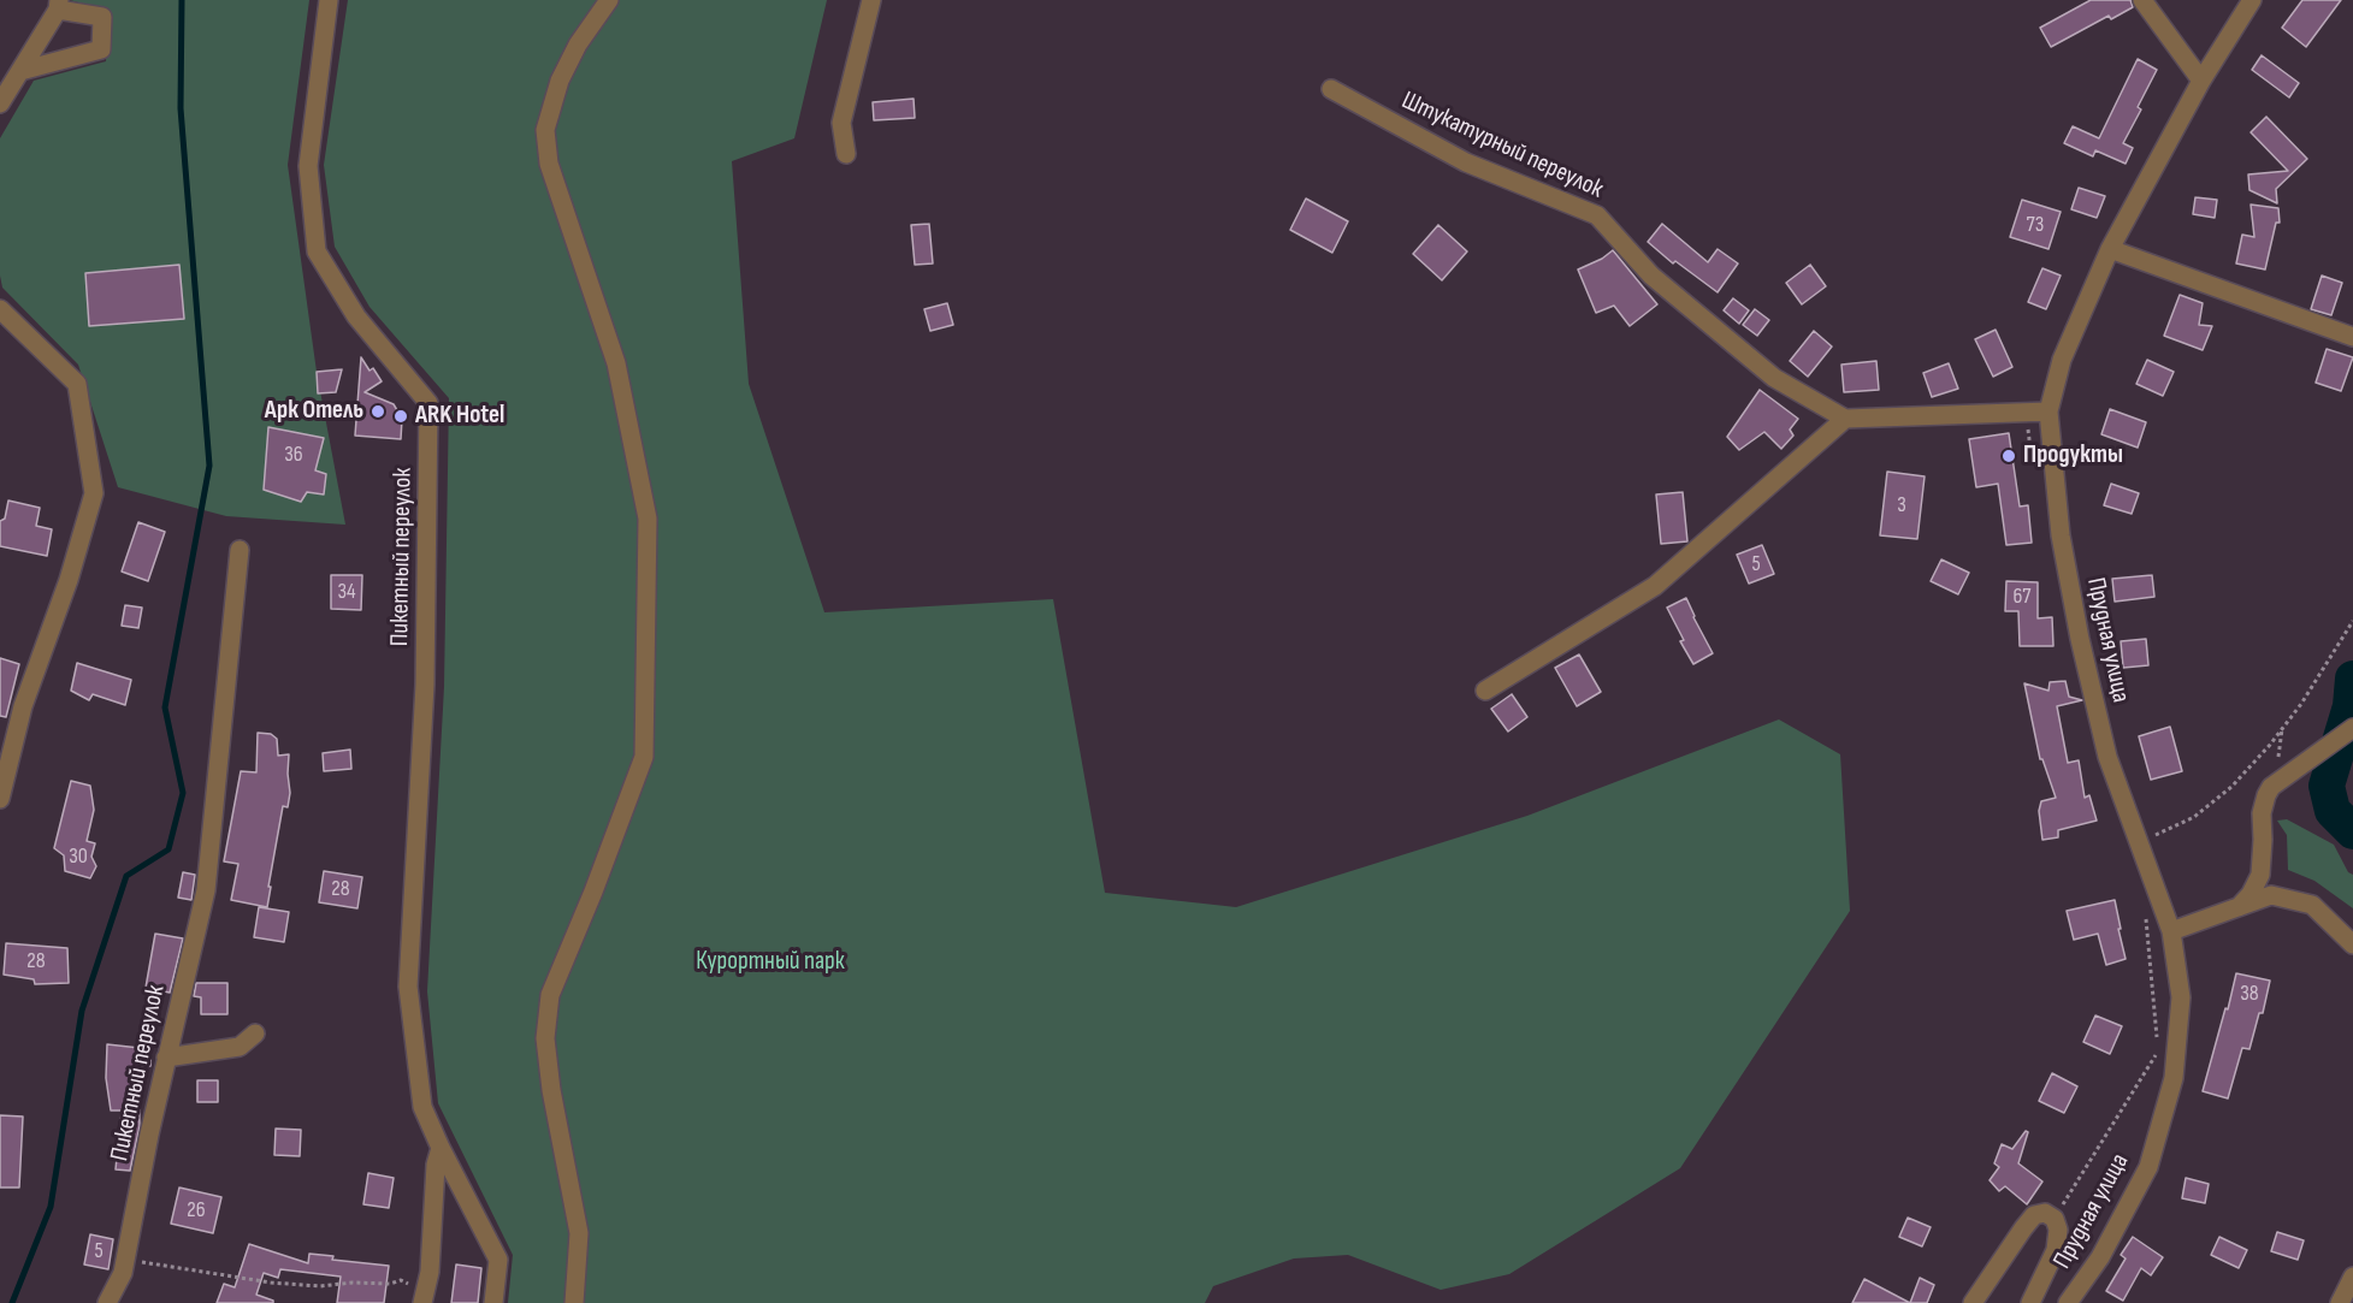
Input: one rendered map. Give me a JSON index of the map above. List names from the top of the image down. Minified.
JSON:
{"streets":{"street":["Штукатурный переулок","Пикетный переулок","Прудная улица"]},"parks":["Курортный парк"],"places":["Арк Отель","ARK Hotel","Продукты"],"house_numbers":["73","36","3","5","34","67","30","28","28","38","26","5"]}
